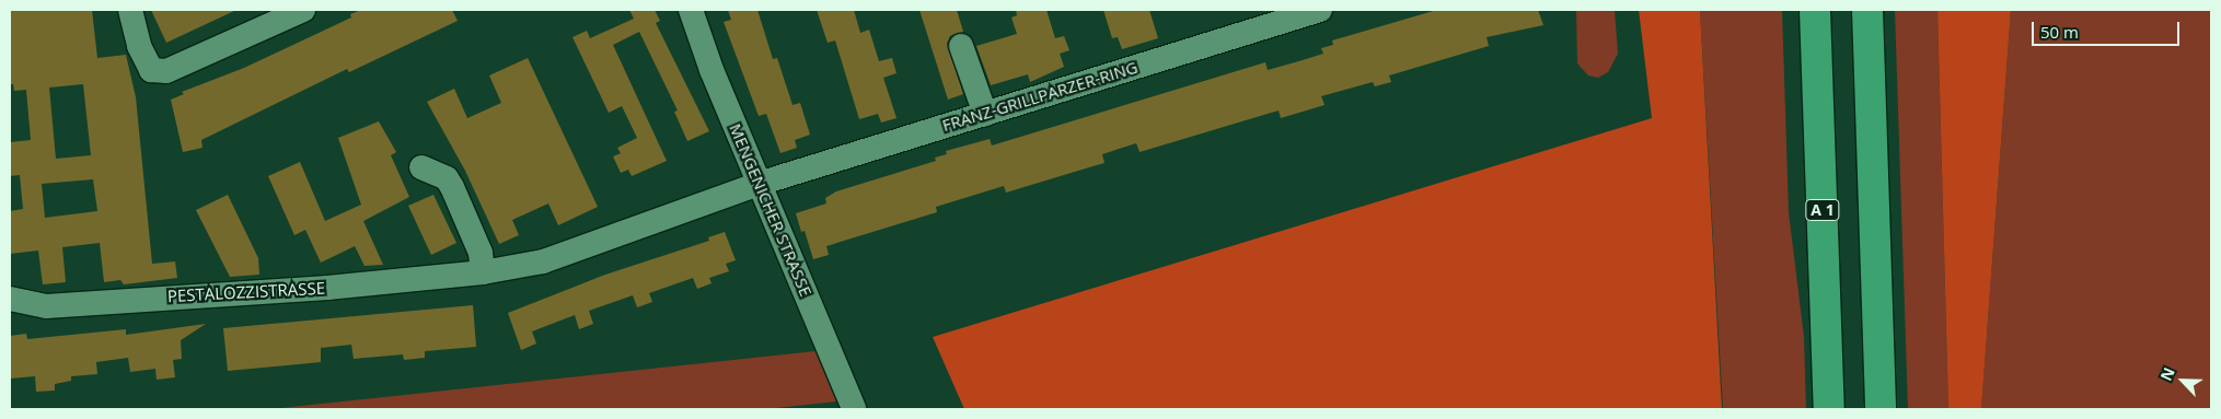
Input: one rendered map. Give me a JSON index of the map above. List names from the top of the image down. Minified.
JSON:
{"streets":{"highway":["A 1"],"street":["FRANZ-GRILLPARZER-RING","MENGENICHER STRASSE","PESTALOZZISTRASSE"]},"crossings":[["FRANZ-GRILLPARZER-RING","MENGENICHER STRASSE"],["FRANZ-GRILLPARZER-RING","PESTALOZZISTRASSE"],["MENGENICHER STRASSE","PESTALOZZISTRASSE"]],"scale_bar":"50 m","north":"top left"}
